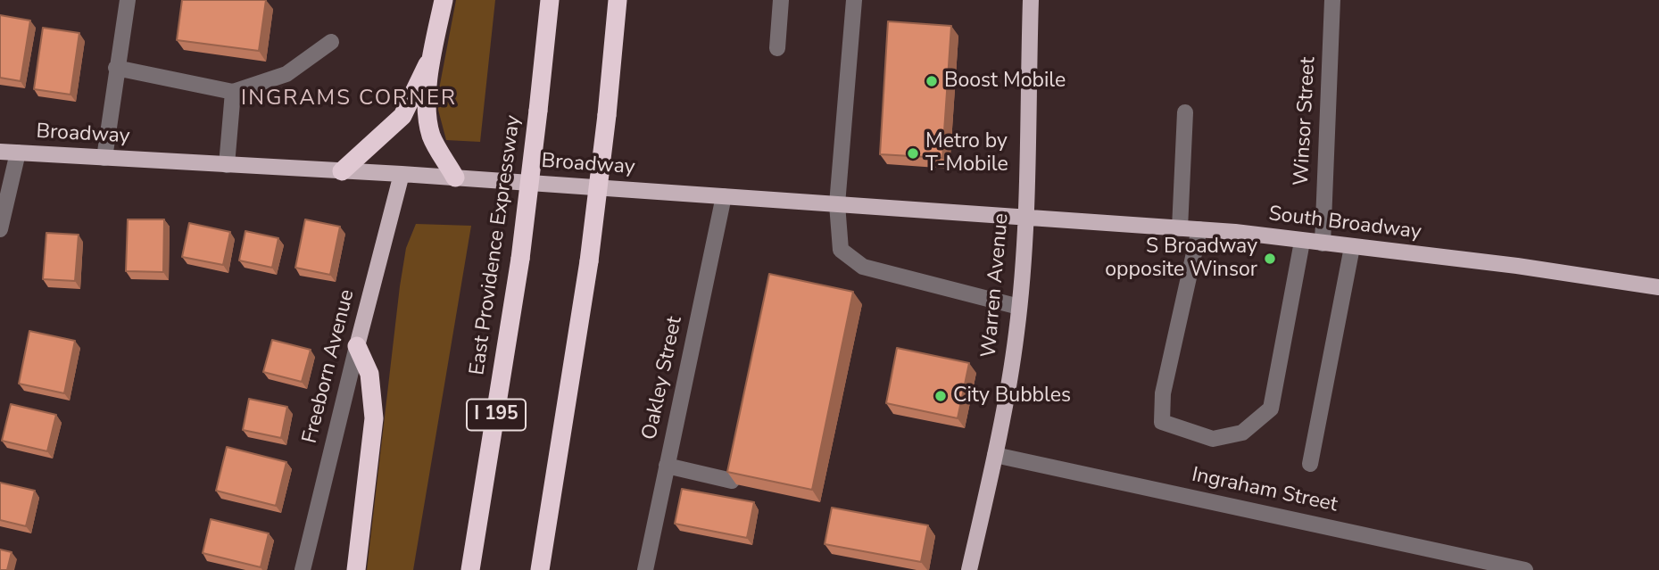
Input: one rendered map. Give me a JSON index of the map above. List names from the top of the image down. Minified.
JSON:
{"streets":{"highway":["East Providence Expressway","I 195"],"main road":["Broadway","South Broadway","Warren Avenue","Freeborn Avenue"],"street":["Winsor Street","Oakley Street","Ingraham Street"]},"crossings":[["Winsor Street","South Broadway"],["Broadway","South Broadway"],["Broadway","Warren Avenue"],["Broadway","Freeborn Avenue"],["Broadway","Oakley Street"],["South Broadway","Warren Avenue"],["Warren Avenue","Ingraham Street"]],"districts":["INGRAMS CORNER"],"places":["Boost Mobile","Metro by T-Mobile","S Broadway opposite Winsor","City Bubbles"]}
